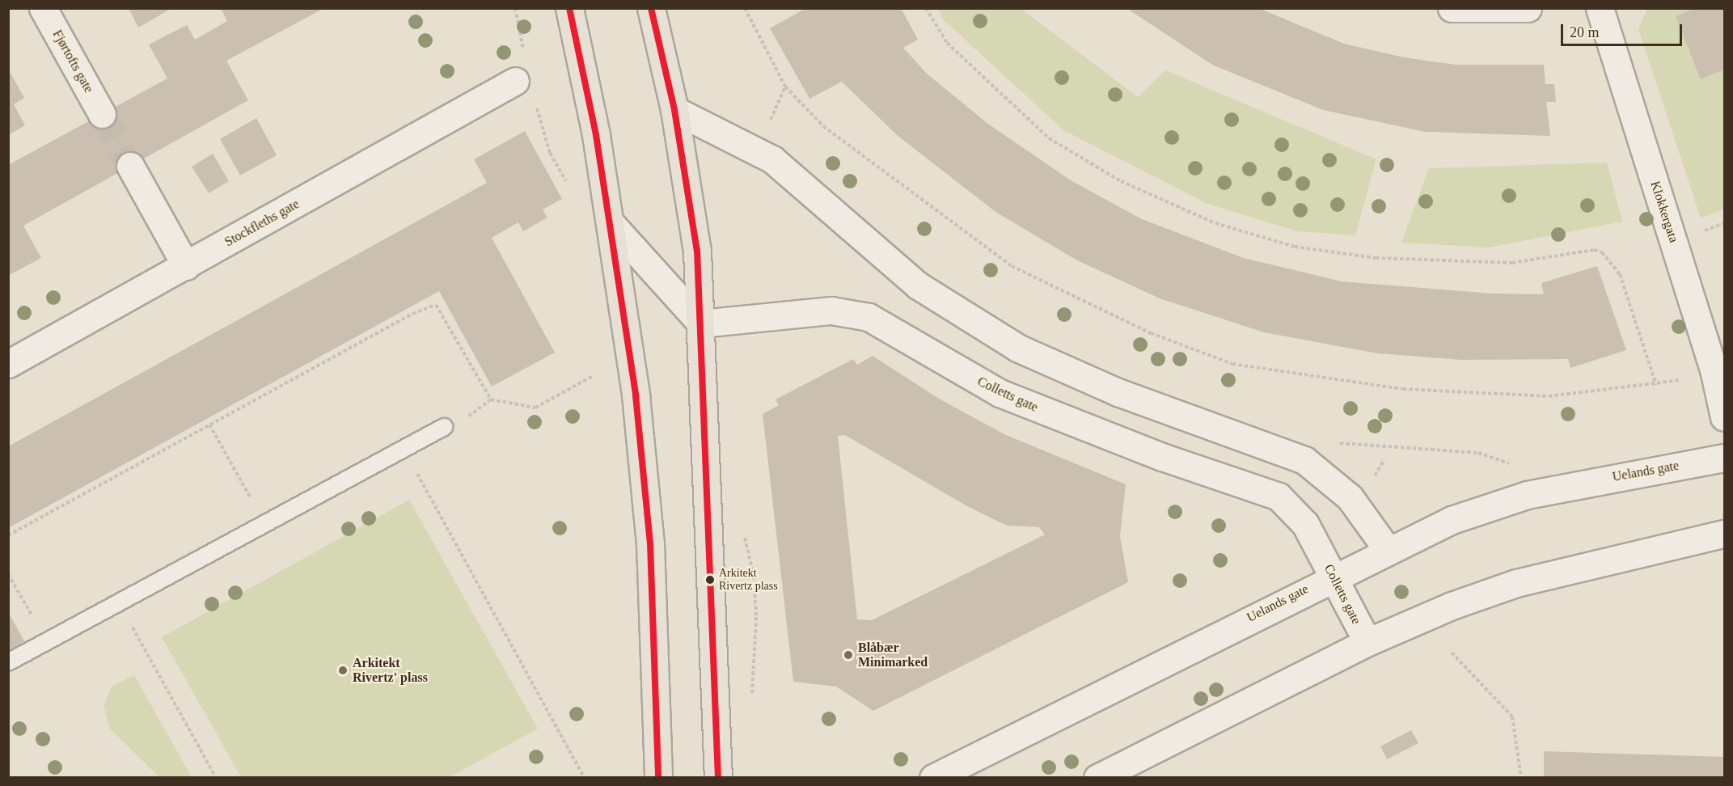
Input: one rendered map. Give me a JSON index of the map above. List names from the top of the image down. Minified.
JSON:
{"streets":{"main road":["Fjørtofts gate","Klokkergata","Stockfleths gate","Colletts gate","Uelands gate"]},"crossings":[["Colletts gate","Uelands gate"]],"places":["Arkitekt Rivertz plass","Blåbær Minimarked","Arkitekt Rivertz' plass"],"scale_bar":"20 m"}
